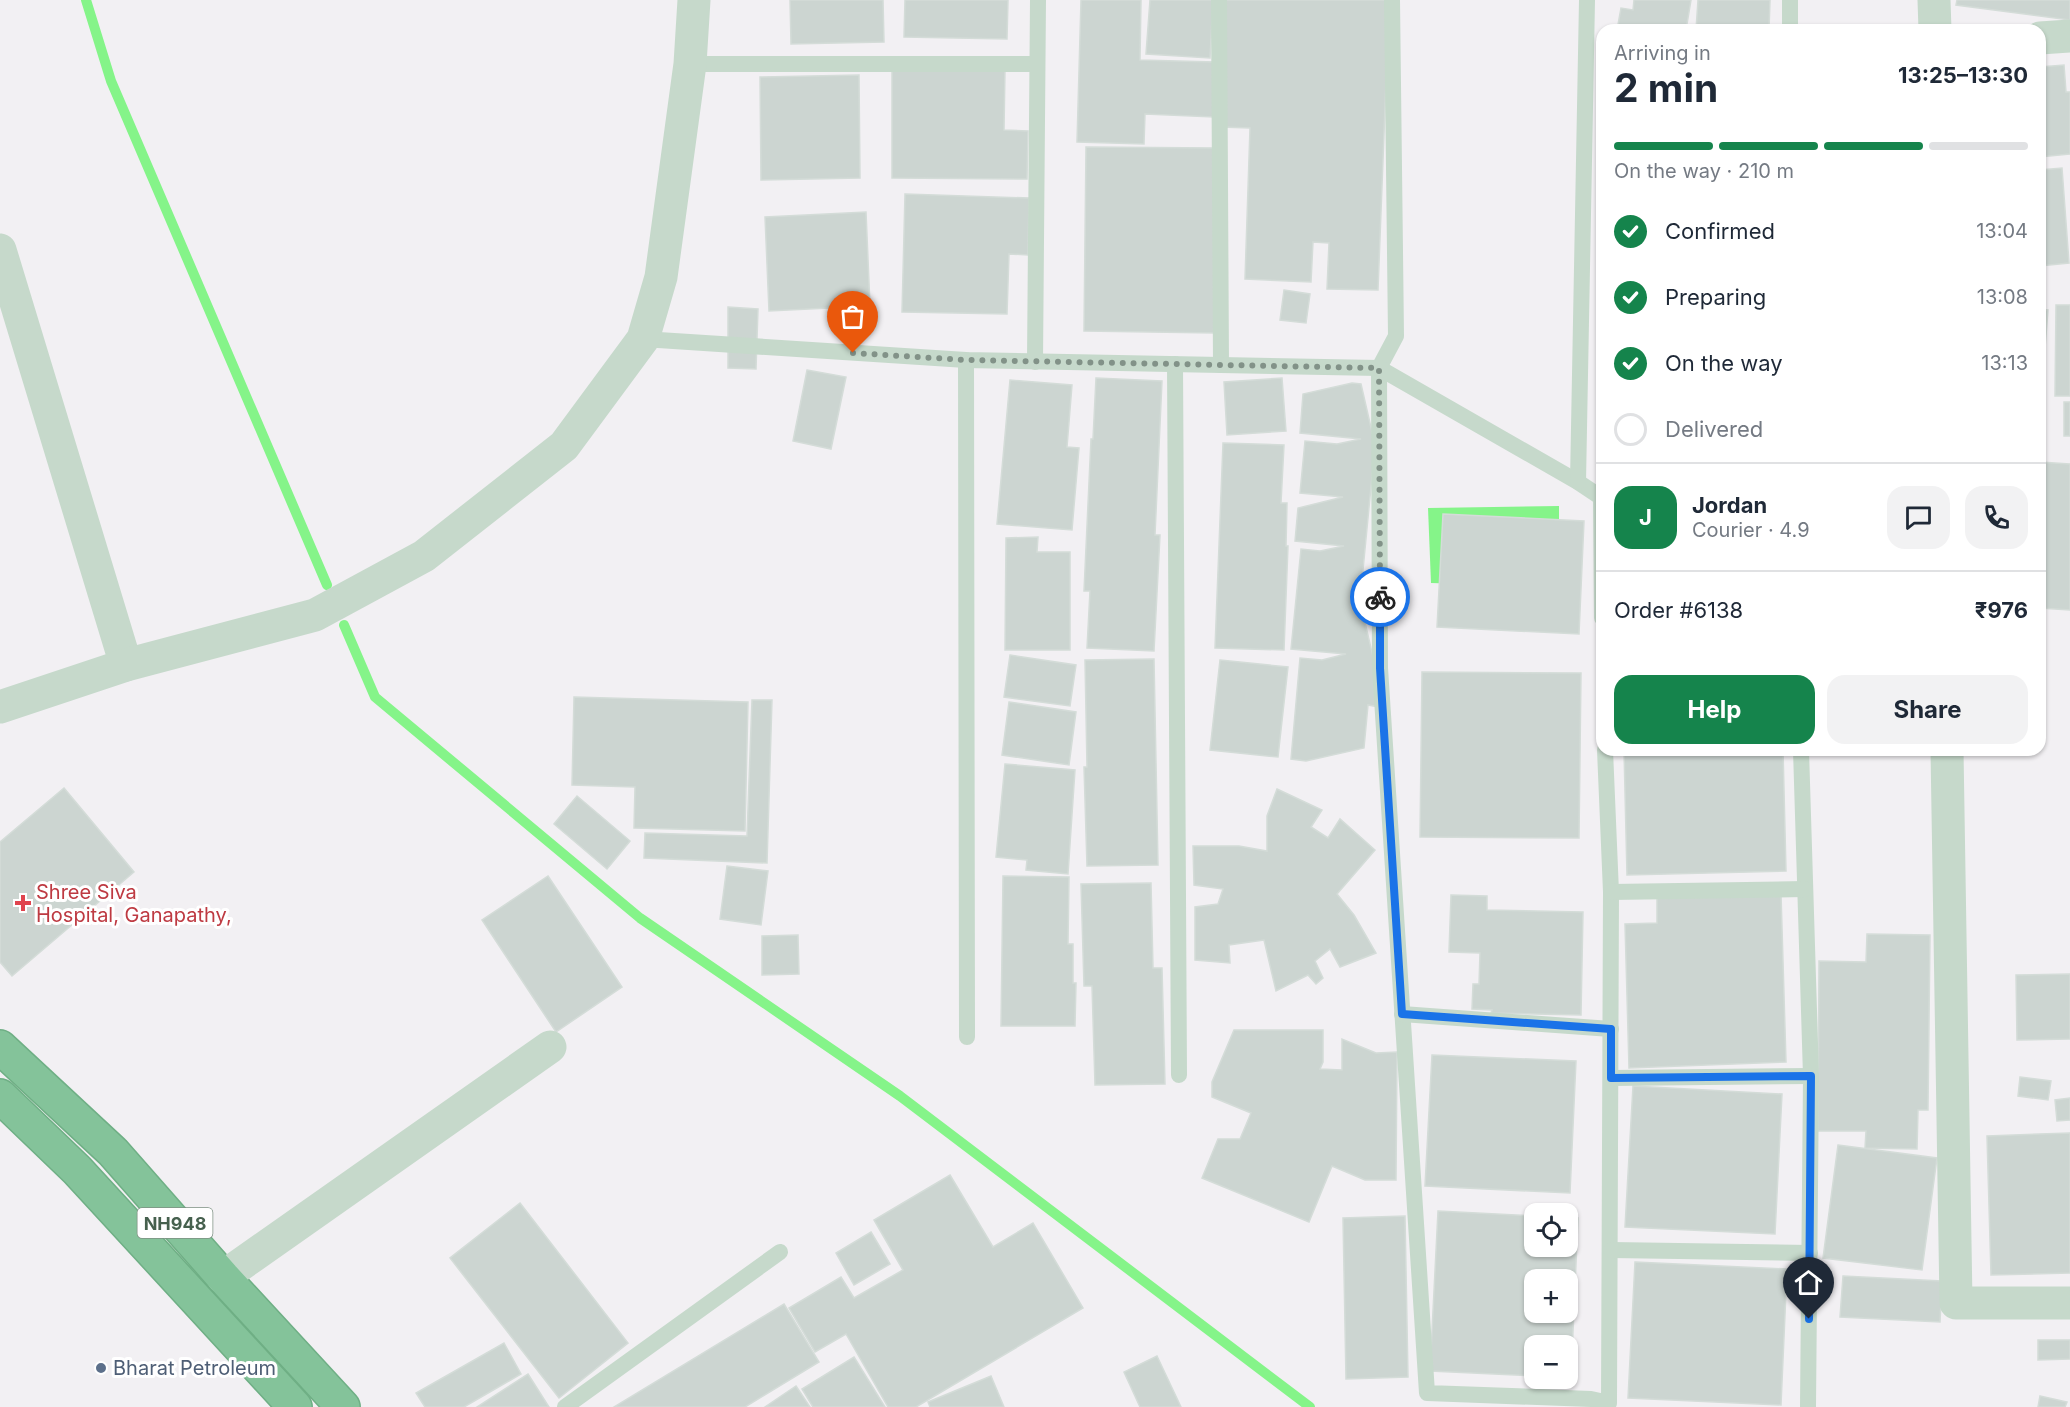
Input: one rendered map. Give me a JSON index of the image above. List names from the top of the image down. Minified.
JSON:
{"streets":{"highway":["NH948"]},"places":{"health":["Shree Siva Hospital, Ganapathy,"],"other":["Bharat Petroleum"]},"page":{"heading":["2 min","Arriving in","13:25–13:30"],"panel":["Jordan","Courier · 4.9","Order #6138","₹976"],"bar":"On the way · 210 m","list":[["Confirmed","13:04"],["Preparing","13:08"],["On the way","13:13"],"Delivered"],"round":"J","buttons":["Help","Share"],"map_buttons":["+","−"]}}
